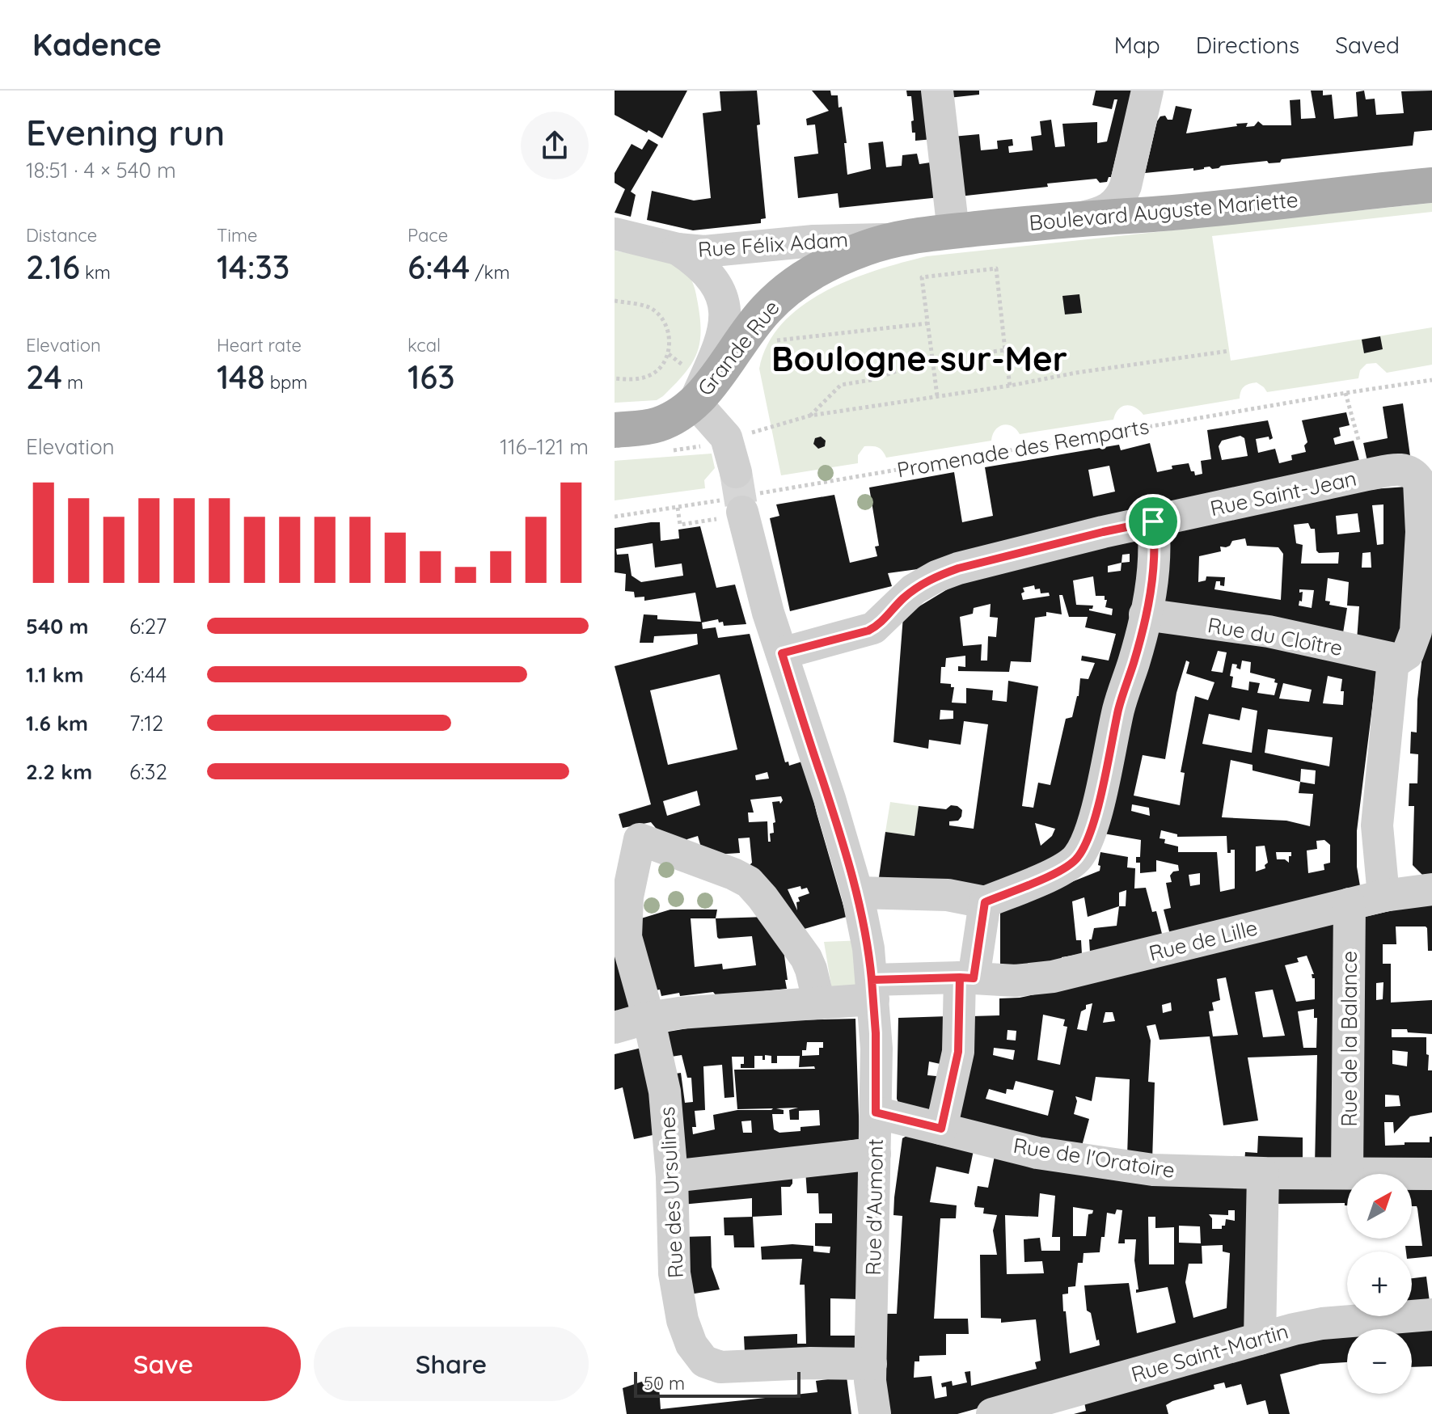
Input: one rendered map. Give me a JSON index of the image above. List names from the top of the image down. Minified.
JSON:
{"streets":{"main road":["Boulevard Auguste Mariette","Grande Rue"],"street":["Rue Félix Adam","Rue Saint-Jean","Rue du Cloître","Rue de Lille","Rue de la Balance","Rue de l'Oratoire","Rue des Ursulines","Rue d'Aumont","Rue Saint-Martin"],"path":["Promenade des Remparts"]},"crossings":[["Boulevard Auguste Mariette","Rue Félix Adam"],["Boulevard Auguste Mariette","Grande Rue"],["Rue Félix Adam","Grande Rue"],["Grande Rue","Rue d'Aumont"],["Promenade des Remparts","Rue d'Aumont"],["Rue Saint-Jean","Rue d'Aumont"],["Rue de Lille","Rue de la Balance"],["Rue de Lille","Rue des Ursulines"],["Rue de Lille","Rue d'Aumont"],["Rue de la Balance","Rue de l'Oratoire"],["Rue de l'Oratoire","Rue d'Aumont"],["Rue des Ursulines","Rue d'Aumont"]],"districts":["Boulogne-sur-Mer"],"scale_bar":"50 m","north":"top right","page":{"header":"Kadence","nav":["Map","Directions","Saved"],"heading":["Evening run","18:51 · 4 × 540 m"],"stats":[["Distance","2.16 km"],["Time","14:33"],["Pace","6:44 /km"],["Elevation","24 m"],["Heart rate","148 bpm"],["kcal","163"]],"chart":["Elevation","116–121 m"],"list":[{"name":"540 m","note":"6:27"},{"name":"1.1 km","note":"6:44"},{"name":"1.6 km","note":"7:12"},{"name":"2.2 km","note":"6:32"}],"map_buttons":["+","−"],"buttons":["Save","Share"],"scale":"50 m"}}
